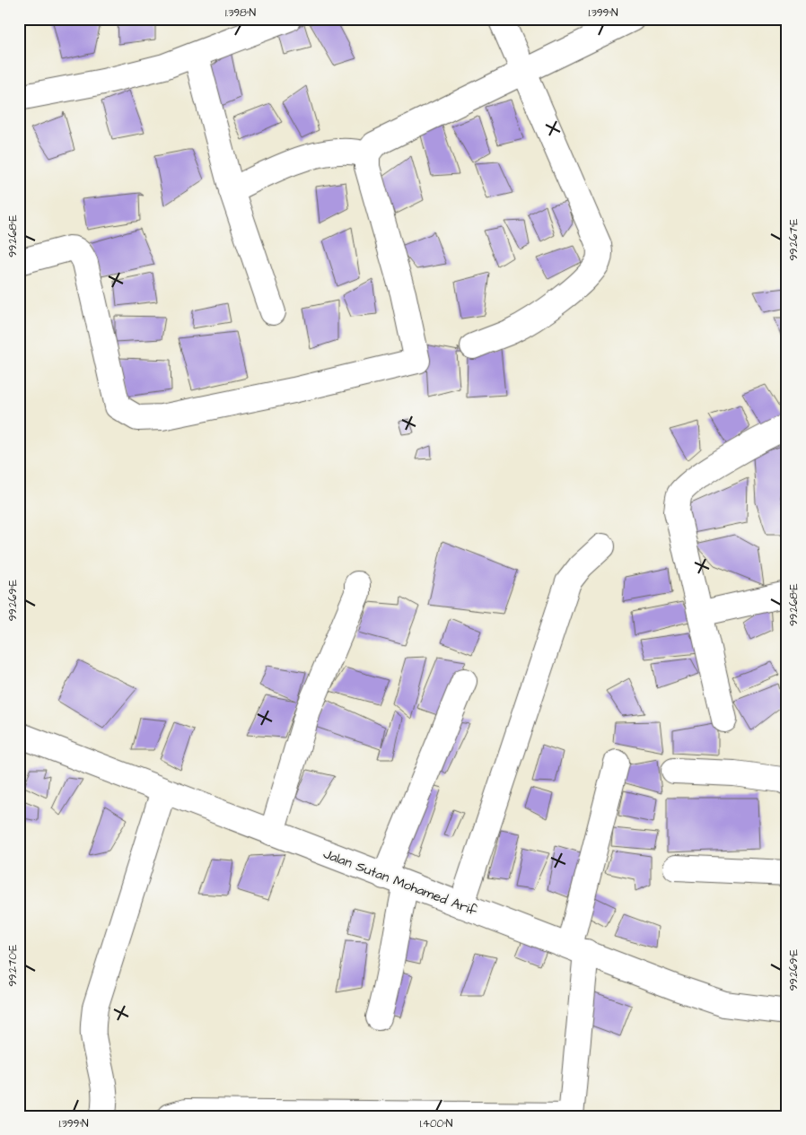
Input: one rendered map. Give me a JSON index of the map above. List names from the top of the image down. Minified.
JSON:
{"streets":{"street":["Jalan Sutan Mohamed Arif"]},"coordinates":["1.398°N","1.399°N","99.268°E","99.267°E","99.269°E","99.270°E","1.400°N"]}
